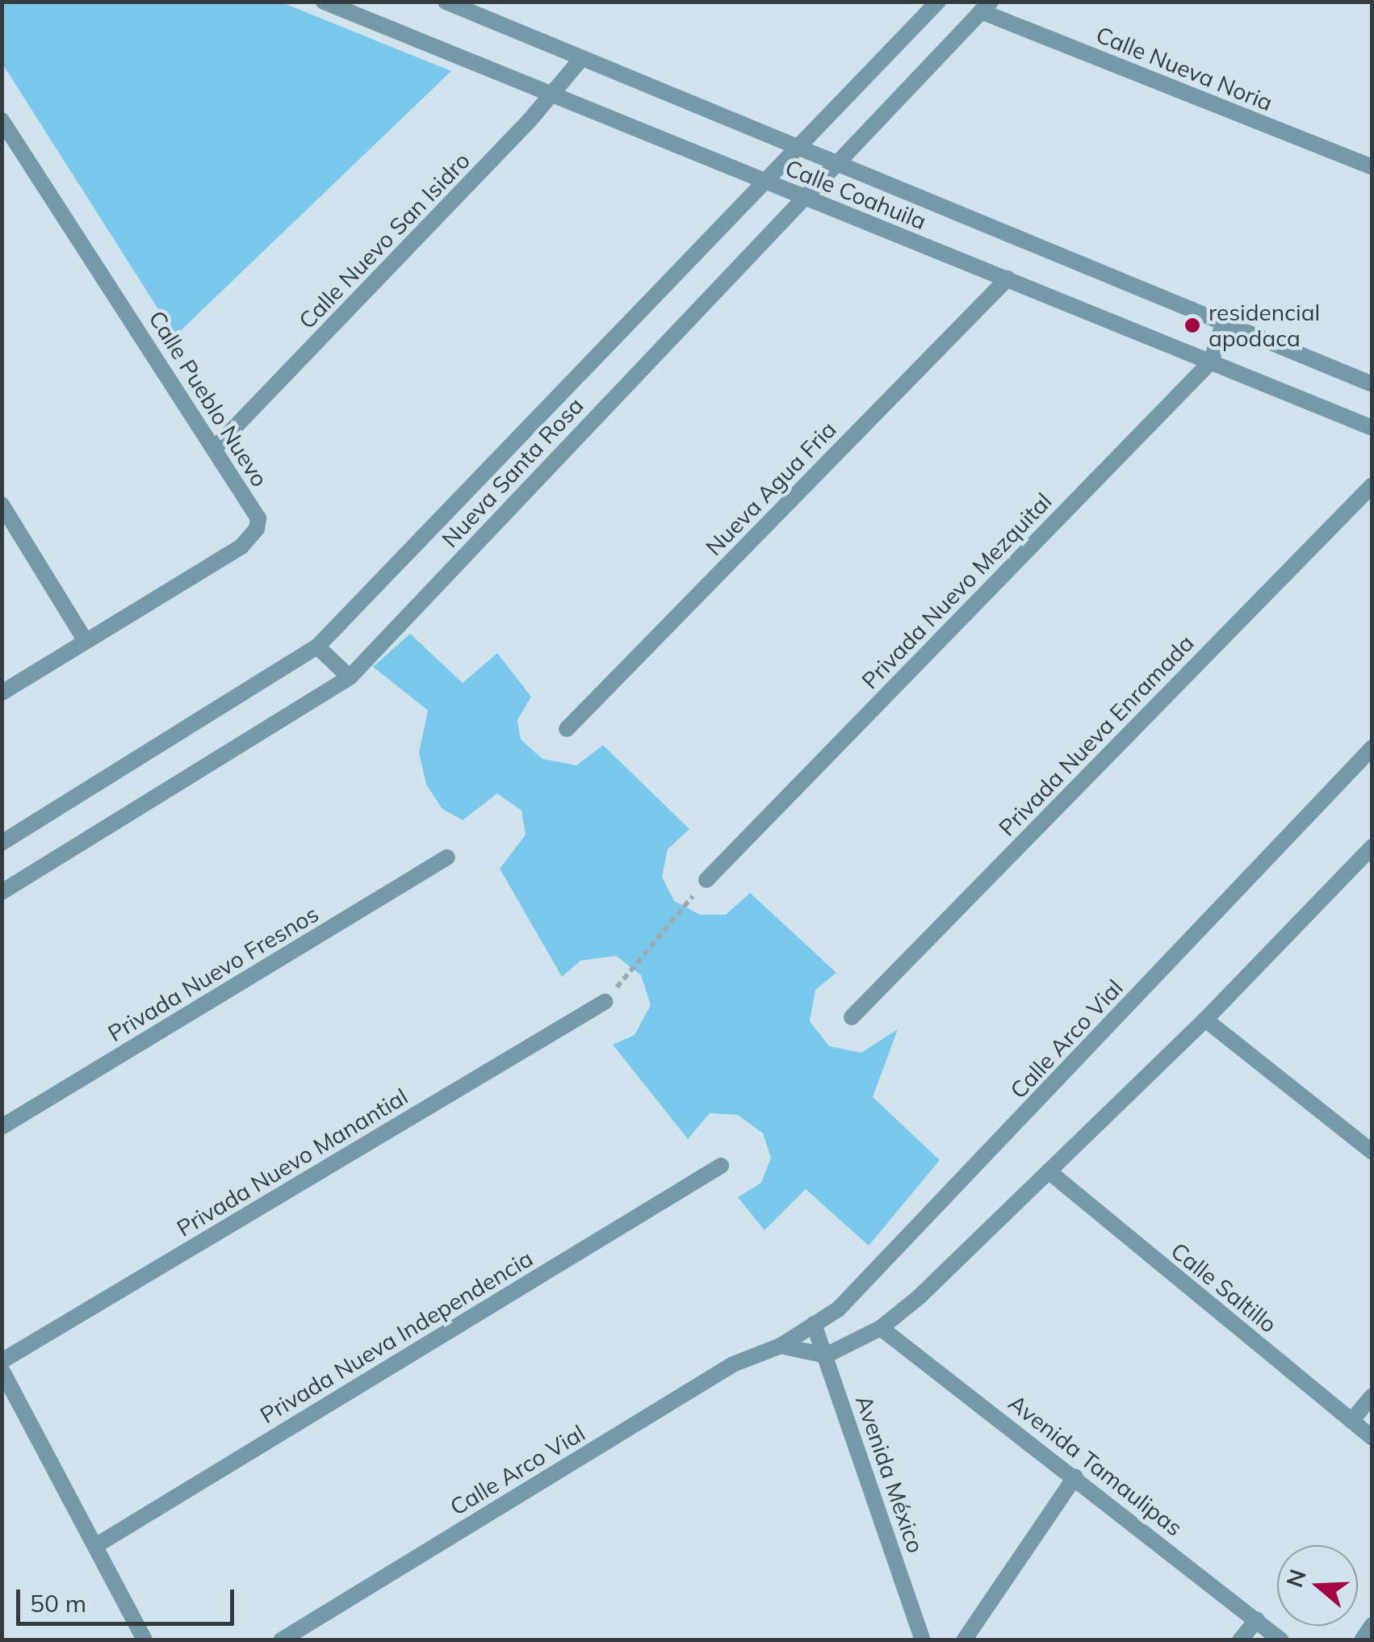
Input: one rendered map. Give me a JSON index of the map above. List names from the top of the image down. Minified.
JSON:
{"streets":{"street":["Calle Nueva Noria","Calle Coahuila","Calle Nuevo San Isidro","Calle Pueblo Nuevo","Nueva Santa Rosa","Nueva Agua Fria","Privada Nuevo Mezquital","Privada Nueva Enramada","Privada Nuevo Fresnos","Calle Arco Vial","Privada Nuevo Manantial","Calle Saltillo","Privada Nueva Independencia","Avenida Tamaulipas","Avenida México"]},"crossings":[["Calle Nueva Noria","Nueva Santa Rosa"],["Calle Coahuila","Calle Nuevo San Isidro"],["Calle Coahuila","Nueva Santa Rosa"],["Calle Coahuila","Nueva Agua Fria"],["Calle Coahuila","Privada Nuevo Mezquital"],["Calle Nuevo San Isidro","Calle Pueblo Nuevo"],["Calle Arco Vial","Avenida México"]],"places":["residencial apodaca"],"scale_bar":"50 m","north":"left"}
